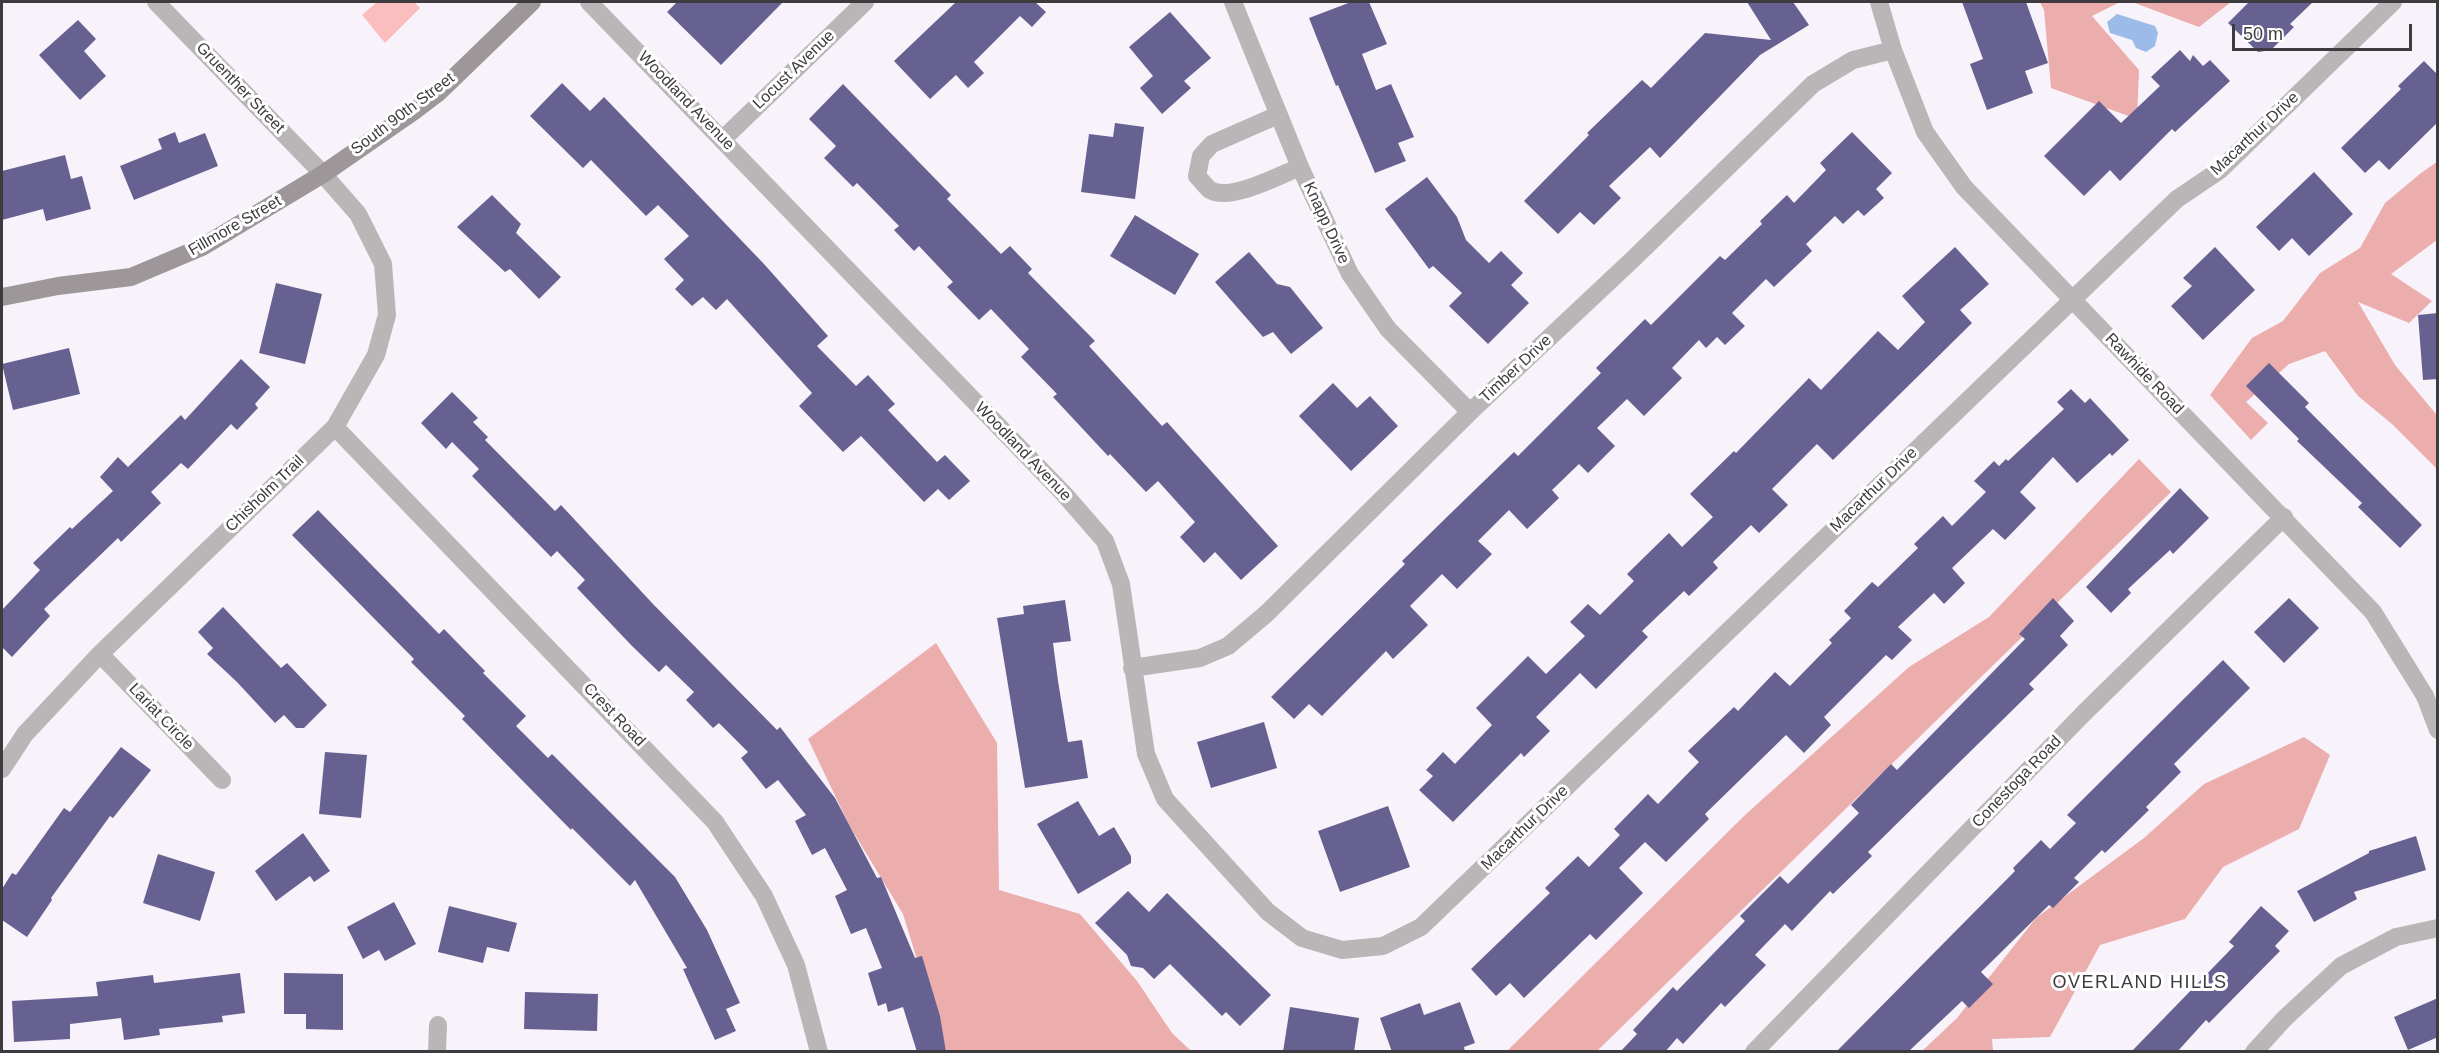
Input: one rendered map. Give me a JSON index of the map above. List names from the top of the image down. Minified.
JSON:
{"streets":{"street":["Locust Avenue","Gruenther Street","Woodland Avenue","South 90th Street","Macarthur Drive","Knapp Drive","Fillmore Street","Timber Drive","Rawhide Road","Chisholm Trail","Crest Road","Lariat Circle","Conestoga Road"]},"crossings":[["Locust Avenue","Woodland Avenue"],["Gruenther Street","South 90th Street"],["Gruenther Street","Fillmore Street"],["Gruenther Street","Chisholm Trail"],["Woodland Avenue","Macarthur Drive"],["Woodland Avenue","Timber Drive"],["South 90th Street","Fillmore Street"],["South 90th Street","Chisholm Trail"],["Macarthur Drive","Rawhide Road"],["Knapp Drive","Timber Drive"],["Fillmore Street","Chisholm Trail"],["Timber Drive","Rawhide Road"],["Rawhide Road","Conestoga Road"],["Chisholm Trail","Crest Road"],["Chisholm Trail","Lariat Circle"]],"districts":["OVERLAND HILLS"],"scale_bar":"50 m"}
